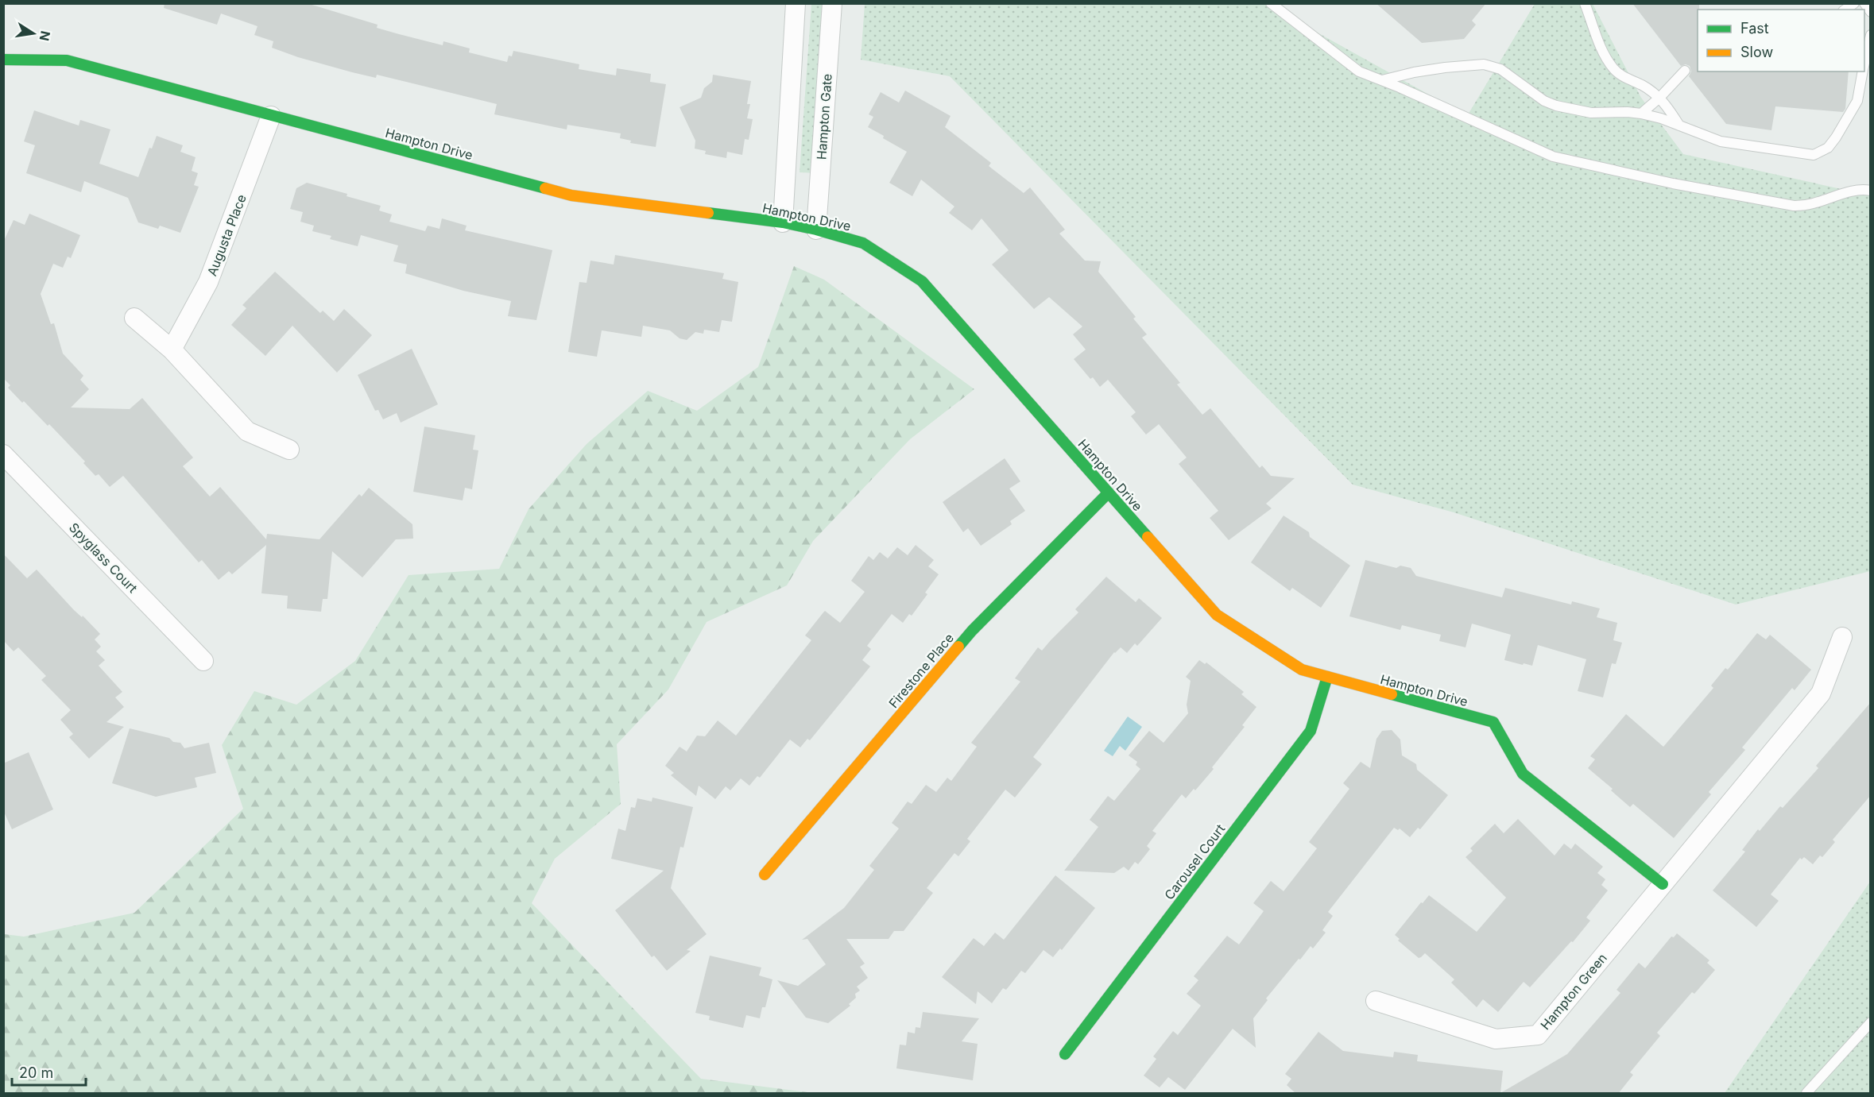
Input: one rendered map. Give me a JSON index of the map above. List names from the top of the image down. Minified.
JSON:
{"streets":{"street":["Hampton Gate","Hampton Drive","Augusta Place","Spyglass Court","Firestone Place","Carousel Court","Hampton Green"]},"crossings":[["Hampton Gate","Hampton Drive"],["Hampton Drive","Augusta Place"],["Hampton Drive","Firestone Place"],["Hampton Drive","Carousel Court"],["Hampton Drive","Hampton Green"]],"legend":["Fast","Slow"],"scale_bar":"20 m","north":"right"}
